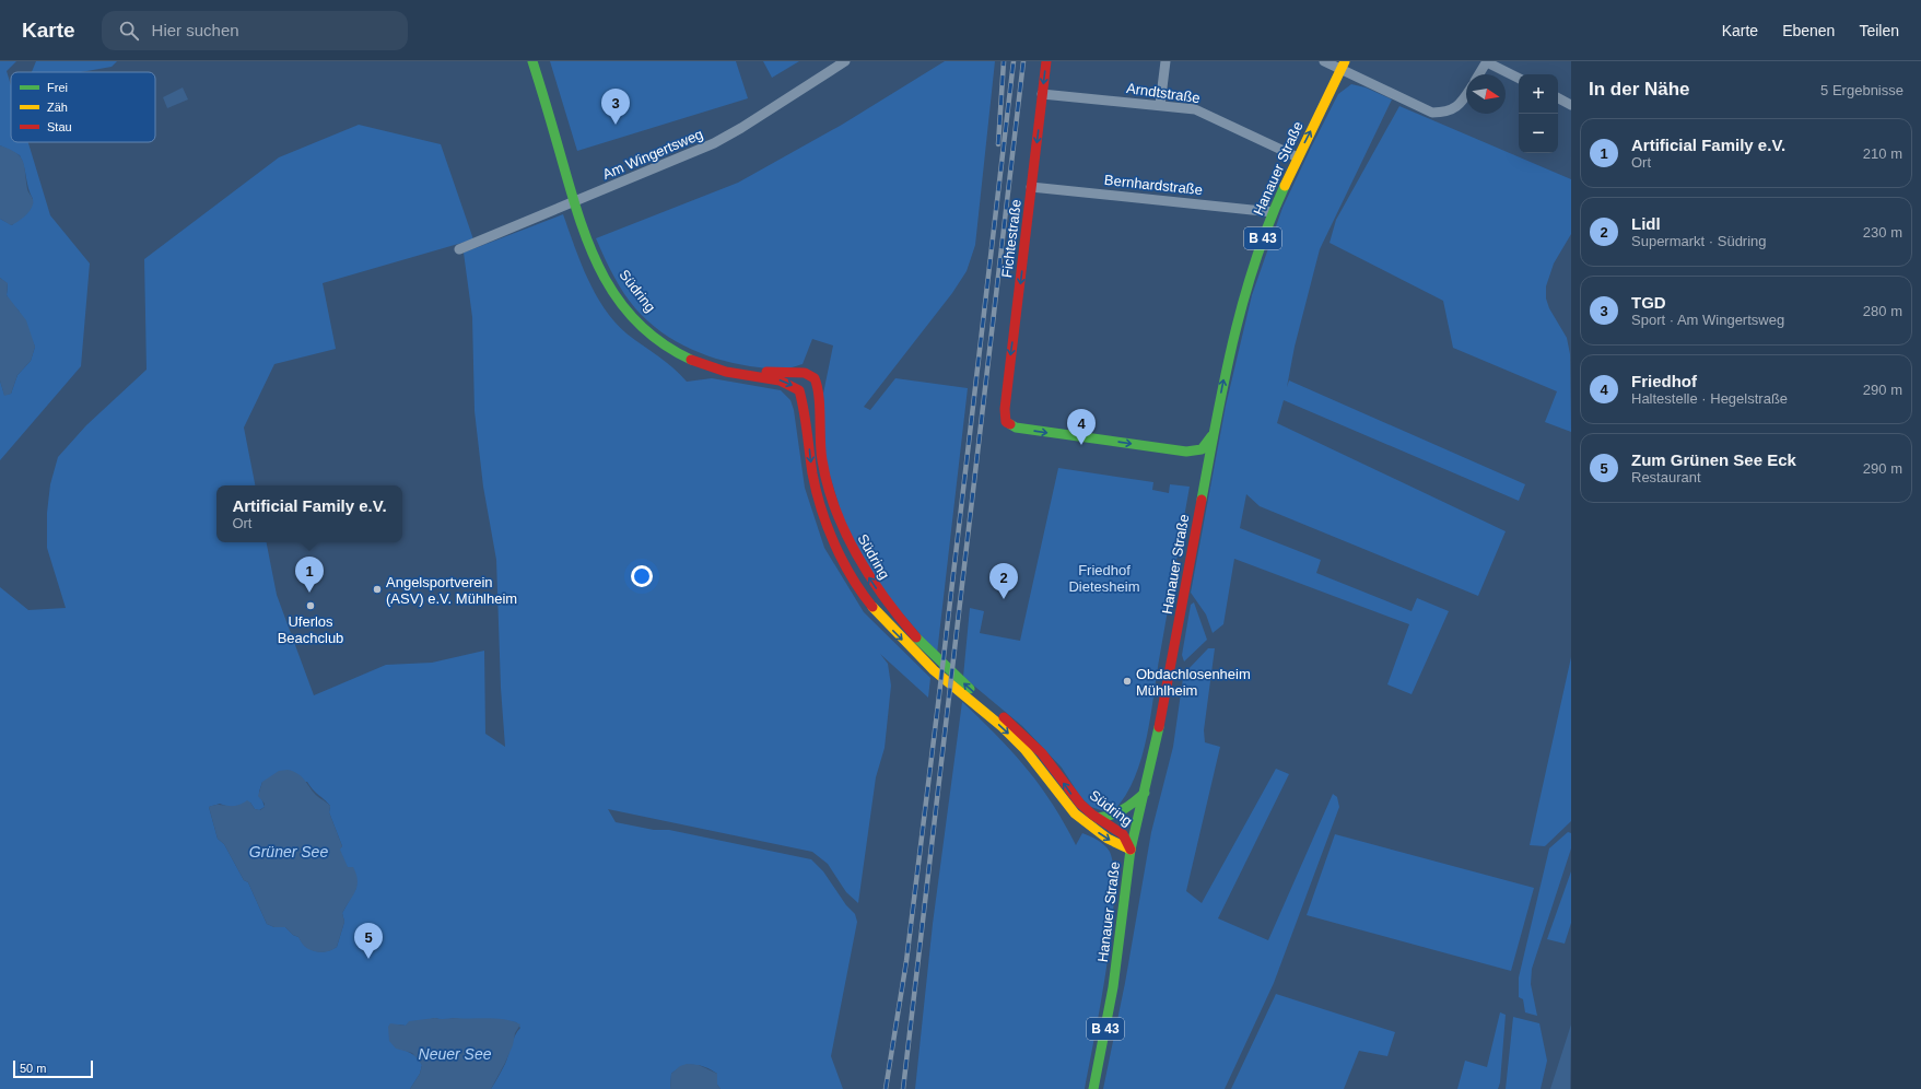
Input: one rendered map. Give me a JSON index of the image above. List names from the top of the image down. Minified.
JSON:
{"streets":{"street":["Arndtstraße","Am Wingertsweg","Hanauer Straße","Bernhardstraße","Fichtestraße","B 43","Südring"]},"crossings":[["Arndtstraße","Hanauer Straße"],["Arndtstraße","Fichtestraße"],["Am Wingertsweg","Südring"],["Hanauer Straße","Bernhardstraße"],["Hanauer Straße","B 43"],["Hanauer Straße","Südring"],["Bernhardstraße","Fichtestraße"],["Fichtestraße","B 43"]],"water":["Grüner See","Neuer See"],"parks":["Friedhof Dietesheim"],"places":["Angelsportverein (ASV) e.V. Mühlheim","Uferlos Beachclub","Obdachlosenheim Mühlheim"],"legend":["Frei","Zäh","Stau"],"scale_bar":"50 m","north":"right","page":{"header":"Karte","search":"Hier suchen","nav":["Karte","Ebenen","Teilen"],"heading":["In der Nähe","5 Ergebnisse"],"map_buttons":["+","−"],"pins":["3","4","1","2","5"],"list":[{"mark":"1","name":"Artificial Family e.V.","note":"Ort","value":"210 m"},{"mark":"2","name":"Lidl","note":"Supermarkt · Südring","value":"230 m"},{"mark":"3","name":"TGD","note":"Sport · Am Wingertsweg","value":"280 m"},{"mark":"4","name":"Friedhof","note":"Haltestelle · Hegelstraße","value":"290 m"},{"mark":"5","name":"Zum Grünen See Eck","note":"Restaurant","value":"290 m"}],"popup":["Artificial Family e.V.","Ort"],"scale":"50 m"}}
